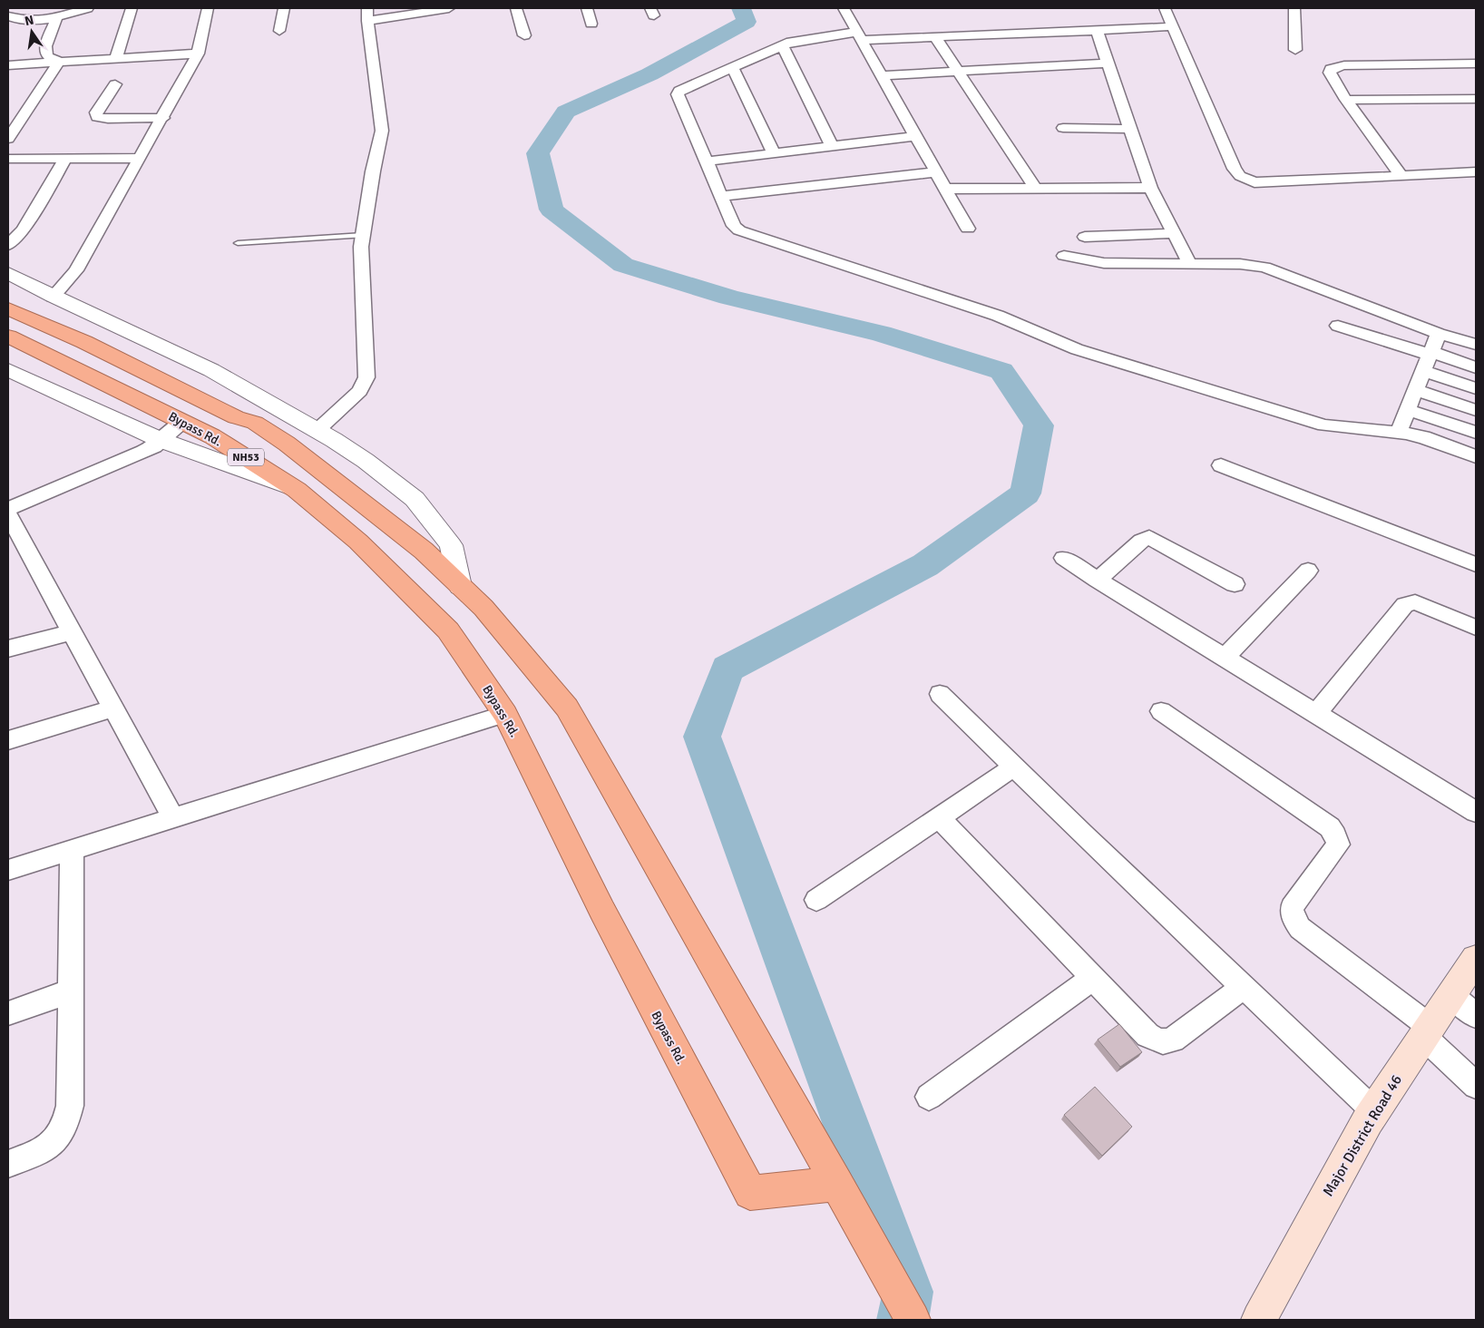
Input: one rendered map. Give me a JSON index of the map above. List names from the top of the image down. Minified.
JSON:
{"streets":{"highway":["Bypass Rd.","NH53"],"main road":["Major District Road 46"]},"north":"top"}
